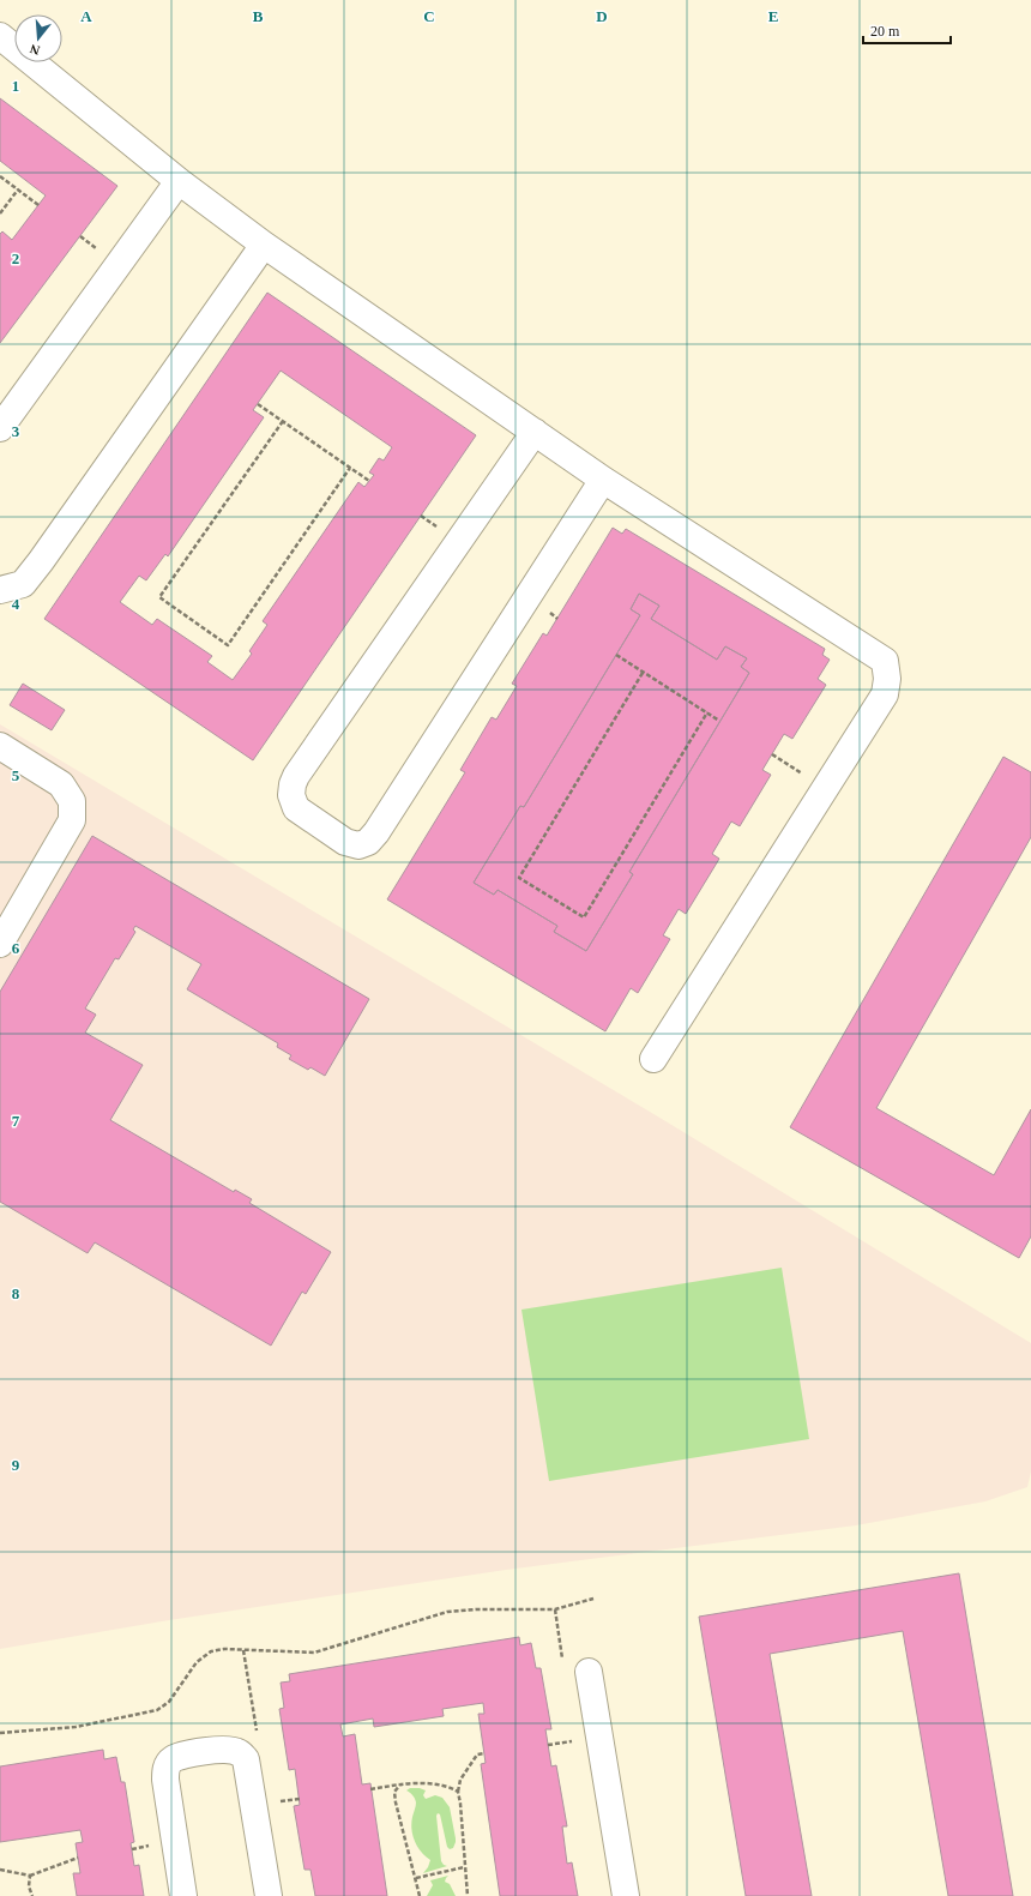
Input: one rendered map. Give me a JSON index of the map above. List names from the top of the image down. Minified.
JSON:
{"scale_bar":"20 m","north":"bottom","grid":{"columns":["A","B","C","D","E"],"rows":["1","2","3","4","5","6","7","8","9"]}}
